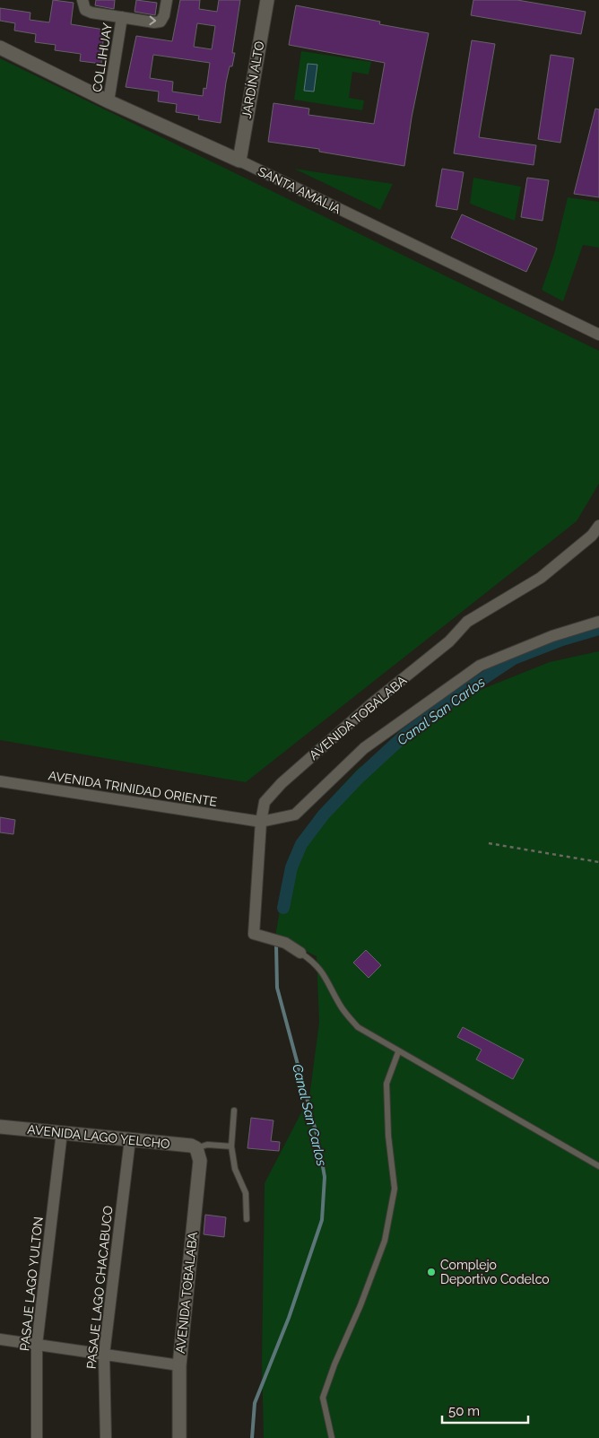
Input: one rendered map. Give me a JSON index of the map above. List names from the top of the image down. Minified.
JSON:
{"streets":{"street":["COLLIHUAY","JARDÍN ALTO","SANTA AMALIA","AVENIDA TOBALABA","AVENIDA TRINIDAD ORIENTE","AVENIDA LAGO YELCHO","PASAJE LAGO YULTON","PASAJE LAGO CHACABUCO"]},"crossings":[["COLLIHUAY","SANTA AMALIA"],["JARDÍN ALTO","SANTA AMALIA"],["AVENIDA TOBALABA","AVENIDA TRINIDAD ORIENTE"],["AVENIDA TOBALABA","AVENIDA LAGO YELCHO"],["AVENIDA LAGO YELCHO","PASAJE LAGO YULTON"],["AVENIDA LAGO YELCHO","PASAJE LAGO CHACABUCO"]],"water":["Canal San Carlos"],"places":["Complejo Deportivo Codelco"],"scale_bar":"50 m"}
